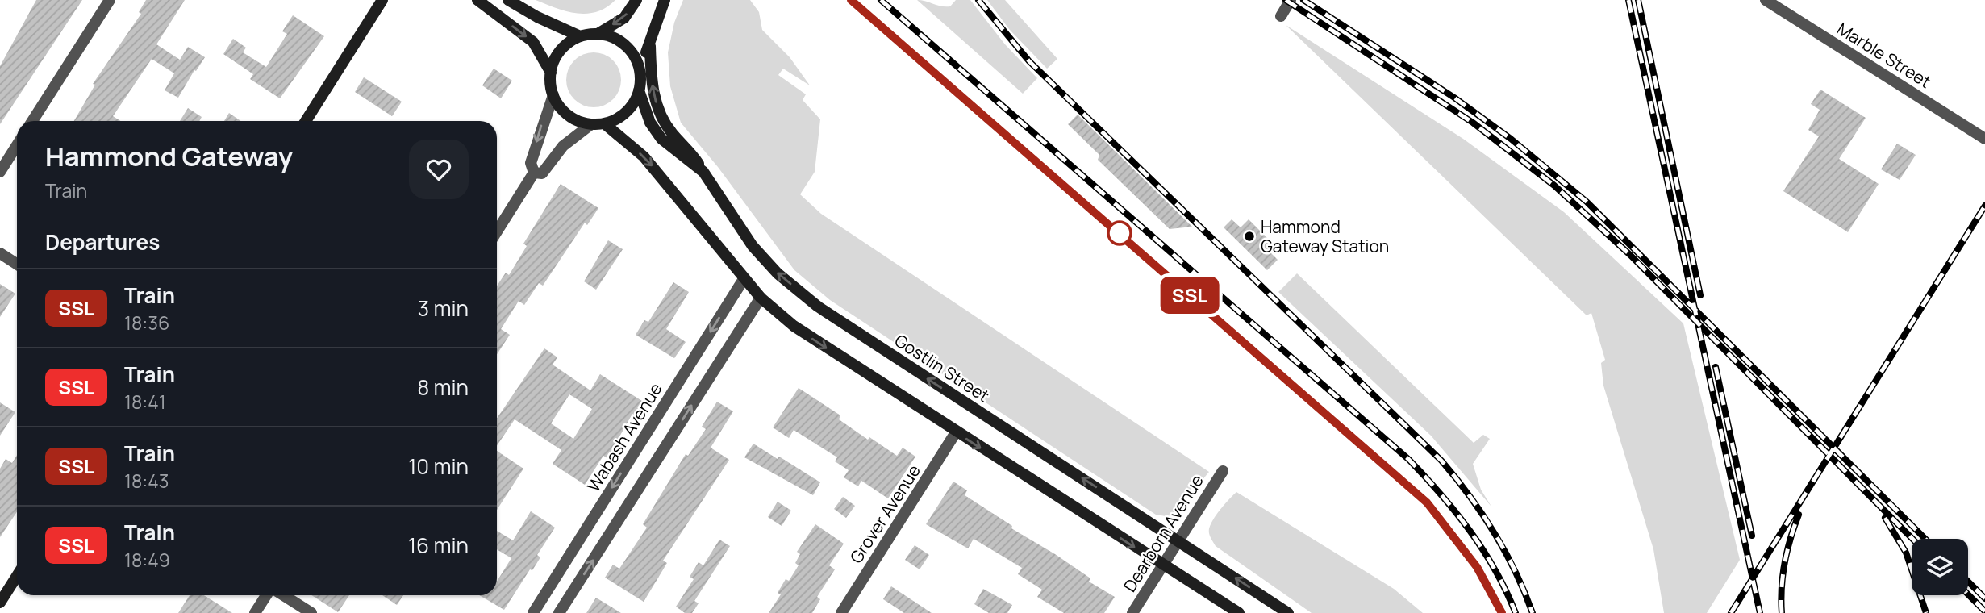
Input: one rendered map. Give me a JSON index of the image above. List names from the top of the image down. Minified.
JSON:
{"streets":{"main road":["Gostlin Street"],"street":["Marble Street","Wabash Avenue","Grover Avenue","Dearborn Avenue"]},"crossings":[["Gostlin Street","Dearborn Avenue"]],"places":["Hammond Gateway Station"],"page":{"on_map":"SSL","heading":[["Hammond Gateway","Train"],"Departures"],"list":[{"mark":"SSL","name":"Train","note":"18:36","value":"3 min"},{"mark":"SSL","name":"Train","note":"18:41","value":"8 min"},{"mark":"SSL","name":"Train","note":"18:43","value":"10 min"},{"mark":"SSL","name":"Train","note":"18:49","value":"16 min"}]}}
